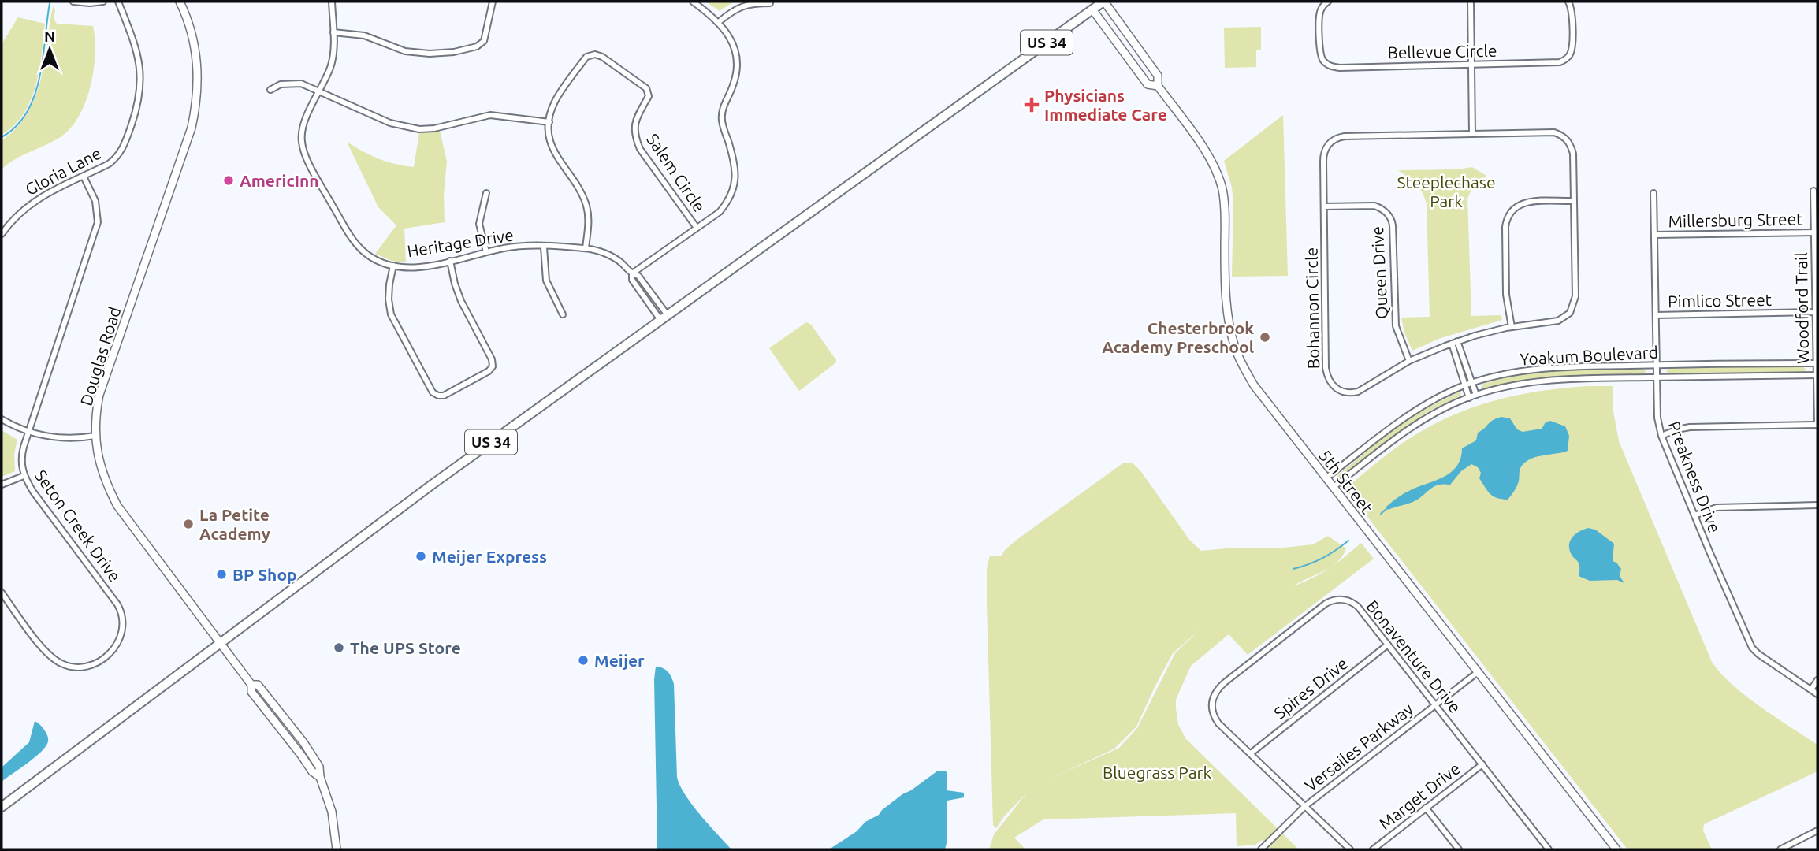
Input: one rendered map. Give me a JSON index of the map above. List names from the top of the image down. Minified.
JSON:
{"streets":{"main road":["US 34"],"street":["Bellevue Circle","Gloria Lane","Salem Circle","Millersburg Street","Heritage Drive","Queen Drive","Pimlico Street","Bohannon Circle","Woodford Trail","Yoakum Boulevard","Douglas Road","Preakness Drive","5th Street","Seton Creek Drive","Bonaventure Drive","Spires Drive","Versailes Parkway","Marget Drive"]},"crossings":[["US 34","Heritage Drive"],["US 34","Douglas Road"],["US 34","5th Street"],["Gloria Lane","Seton Creek Drive"],["Salem Circle","Heritage Drive"],["Millersburg Street","Woodford Trail"],["Millersburg Street","Preakness Drive"],["Queen Drive","Bohannon Circle"],["Pimlico Street","Woodford Trail"],["Pimlico Street","Preakness Drive"],["Woodford Trail","Yoakum Boulevard"],["Yoakum Boulevard","Preakness Drive"],["Yoakum Boulevard","5th Street"],["5th Street","Versailes Parkway"],["Bonaventure Drive","Spires Drive"],["Bonaventure Drive","Versailes Parkway"],["Bonaventure Drive","Marget Drive"]],"parks":["Steeplechase Park","Bluegrass Park"],"places":{"health":["Physicians Immediate Care"],"other":["AmericInn","Chesterbrook Academy Preschool","La Petite Academy","Meijer Express","BP Shop","The UPS Store","Meijer"]},"north":"top"}
